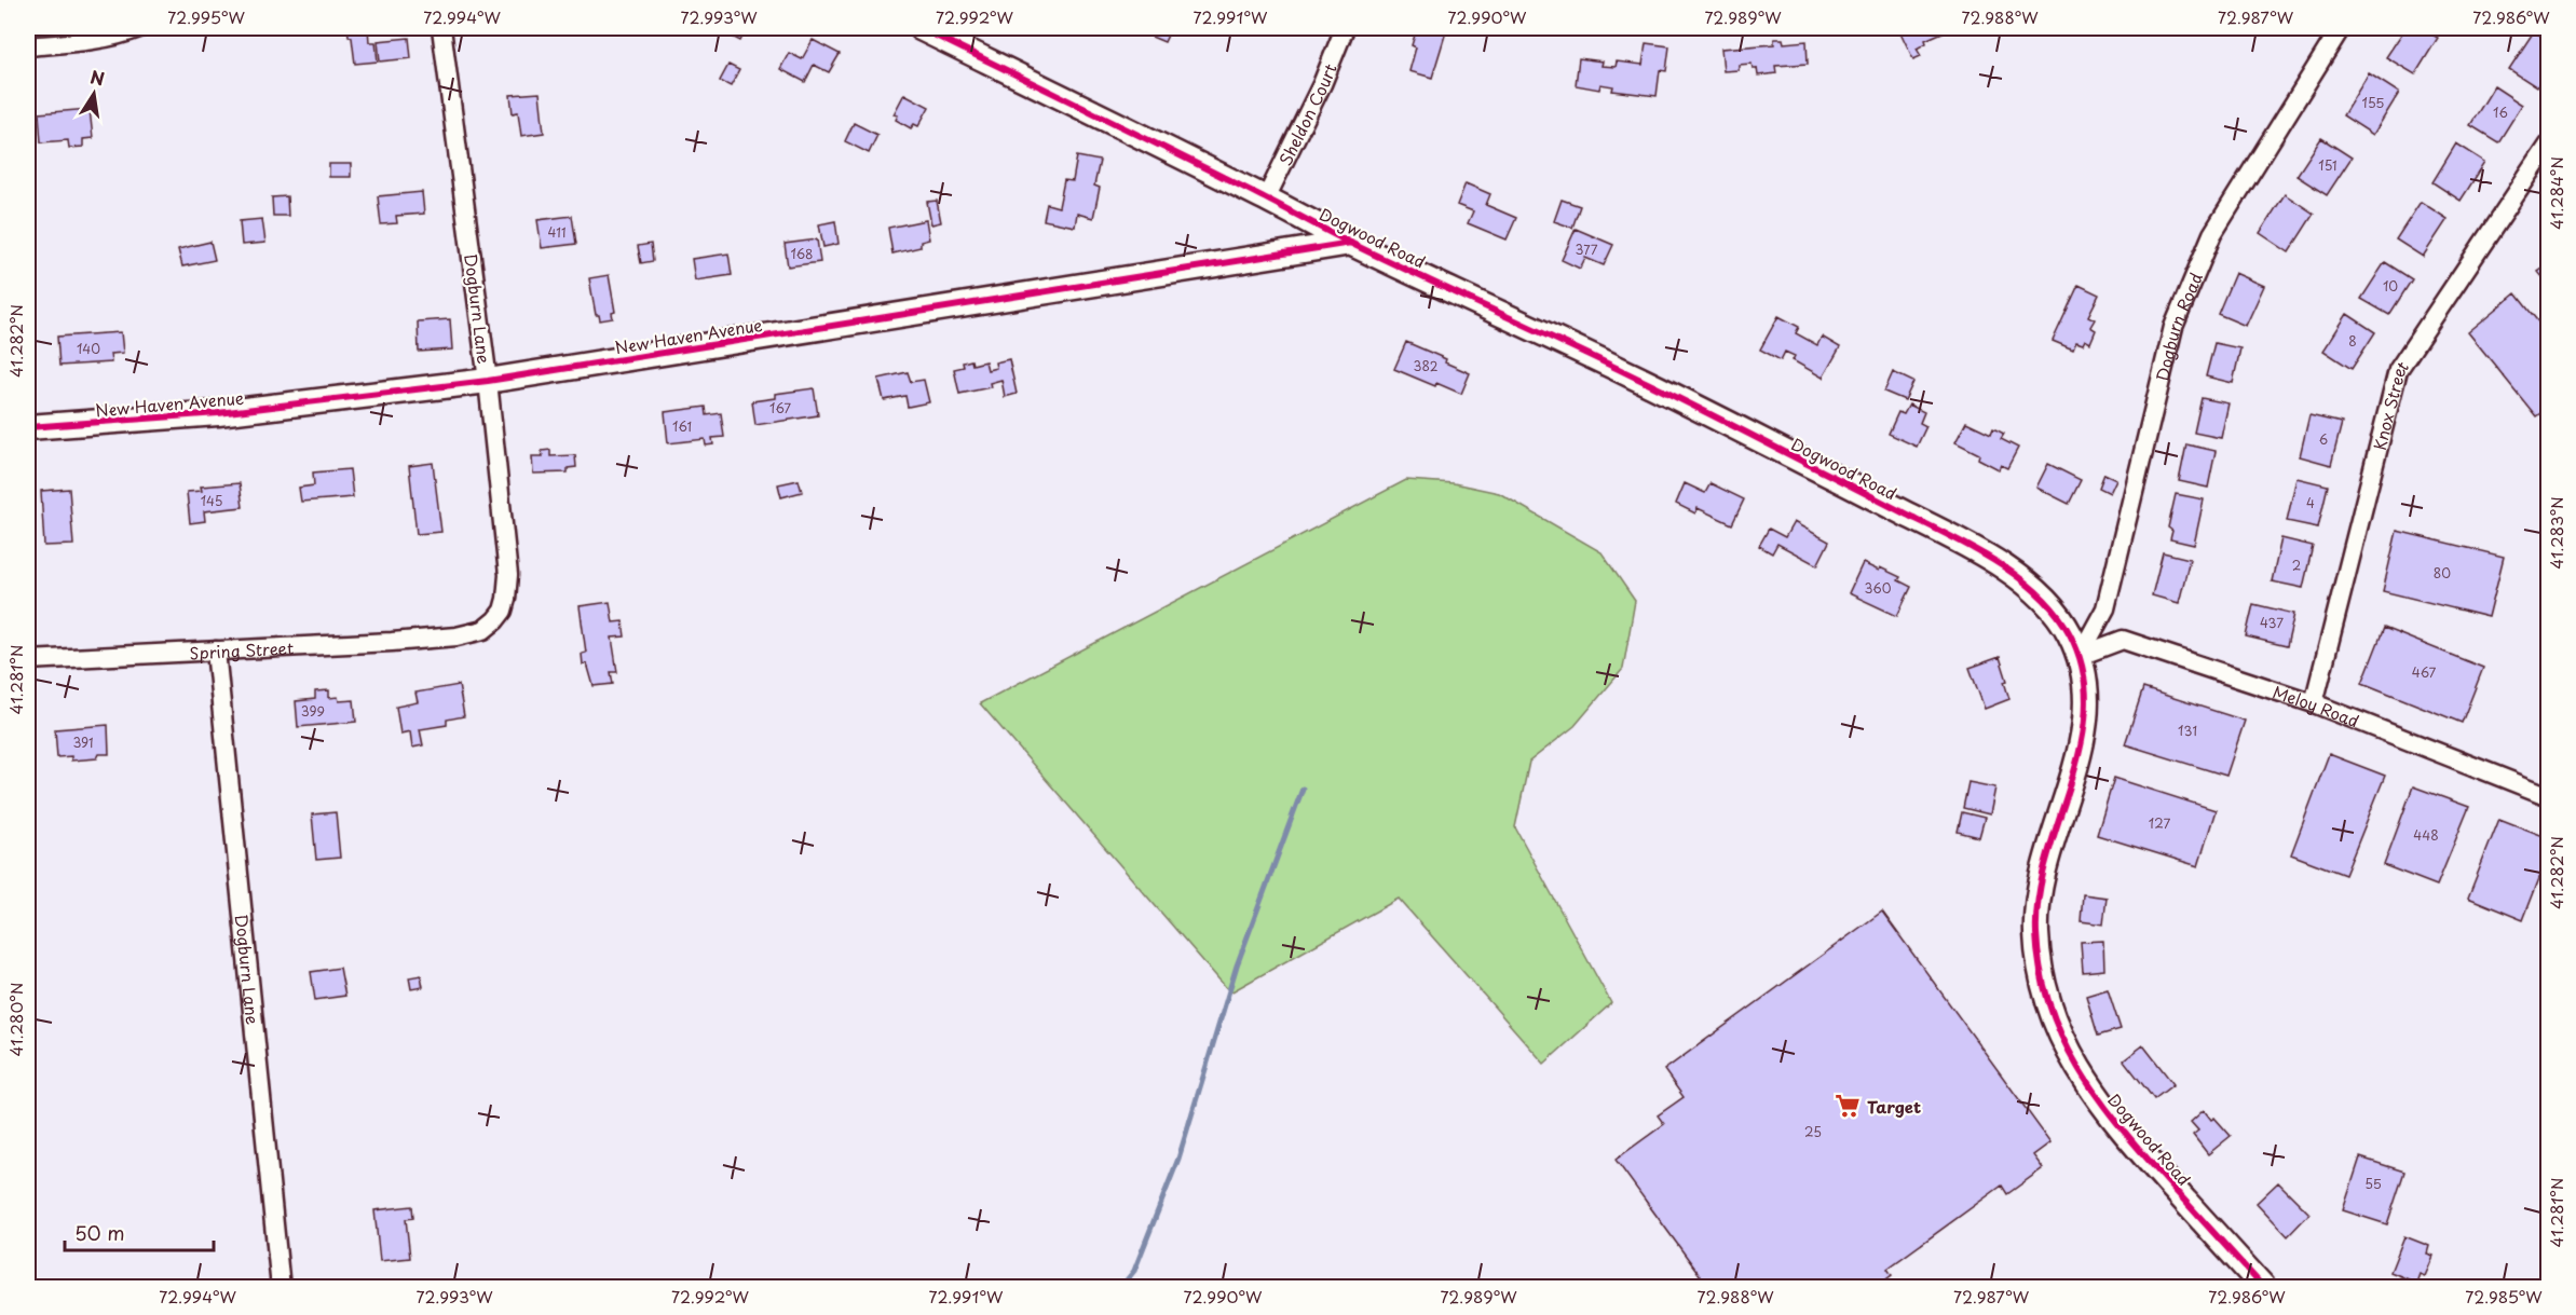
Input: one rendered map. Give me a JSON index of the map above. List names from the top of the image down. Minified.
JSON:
{"streets":{"street":["Sheldon Court","Dogwood Road","Dogburn Lane","Dogburn Road","New Haven Avenue","Knox Street","Spring Street","Meloy Road"]},"crossings":[["Sheldon Court","Dogwood Road"],["Dogwood Road","Dogburn Road"],["Dogwood Road","New Haven Avenue"],["Dogwood Road","Meloy Road"],["Dogburn Lane","New Haven Avenue"],["Dogburn Lane","Spring Street"],["Dogburn Road","Meloy Road"],["Knox Street","Meloy Road"]],"places":{"supermarket":["Target"]},"house_numbers":["155","16","151","411","377","168","10","8","140","382","167","161","6","145","4","2","80","360","437","467","399","131","391","127","448","25","55"],"scale_bar":"50 m","north":"top","coordinates":["72.995°W","72.994°W","72.993°W","72.992°W","72.991°W","72.990°W","72.989°W","72.988°W","72.987°W","72.986°W","41.284°N","41.282°N","41.283°N","41.281°N","41.280°N","72.985°W"]}
